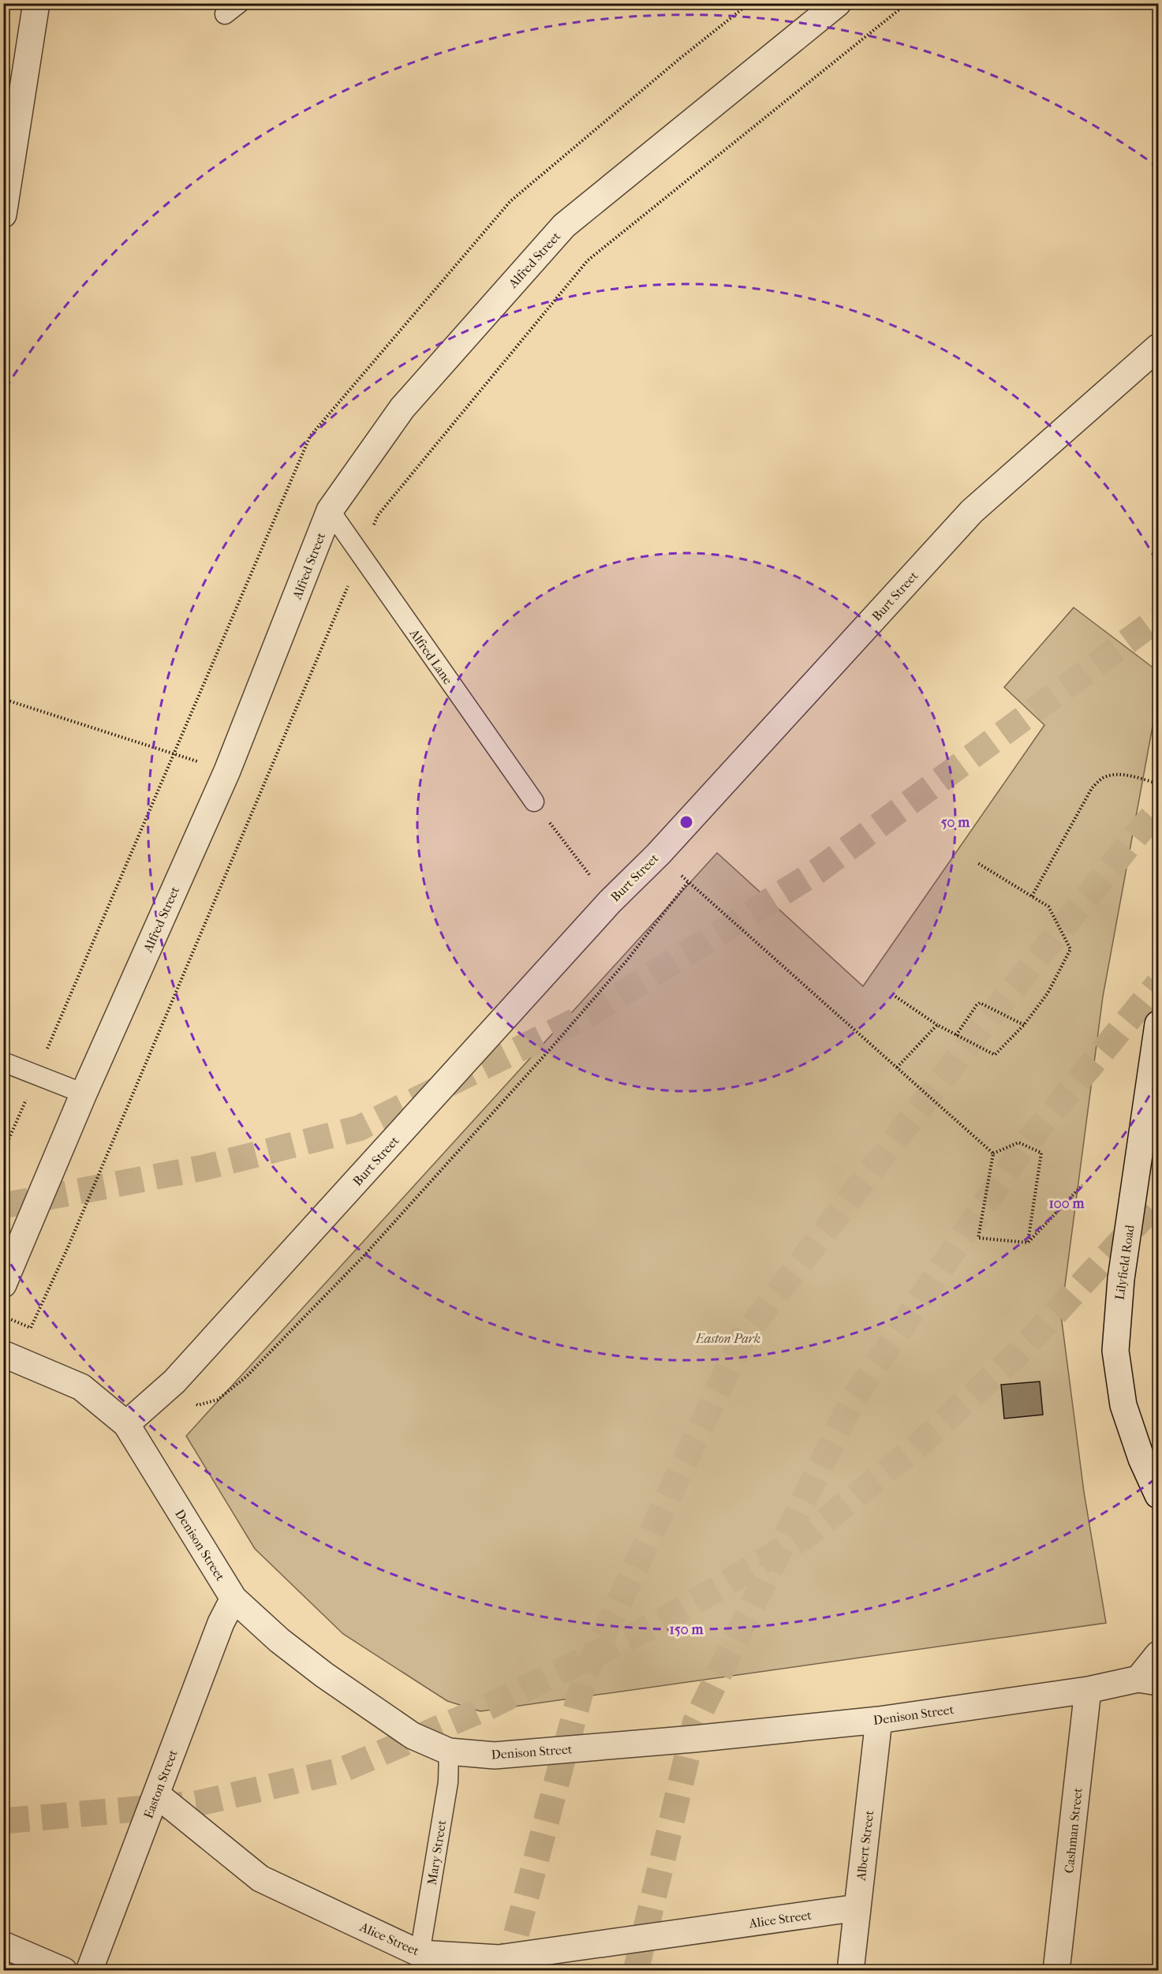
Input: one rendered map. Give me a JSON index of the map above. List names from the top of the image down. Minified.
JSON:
{"streets":{"street":["Alfred Street","Burt Street","Lilyfield Road","Denison Street","Easton Street","Cashman Street","Albert Street","Alice Street"],"lane":["Alfred Lane","Mary Street"]},"crossings":[["Alfred Street","Alfred Lane"],["Burt Street","Denison Street"],["Denison Street","Easton Street"],["Denison Street","Cashman Street"],["Denison Street","Albert Street"],["Denison Street","Mary Street"],["Easton Street","Alice Street"],["Albert Street","Alice Street"],["Mary Street","Alice Street"]],"parks":["Easton Park"],"rings":["50 m","100 m","150 m"]}
